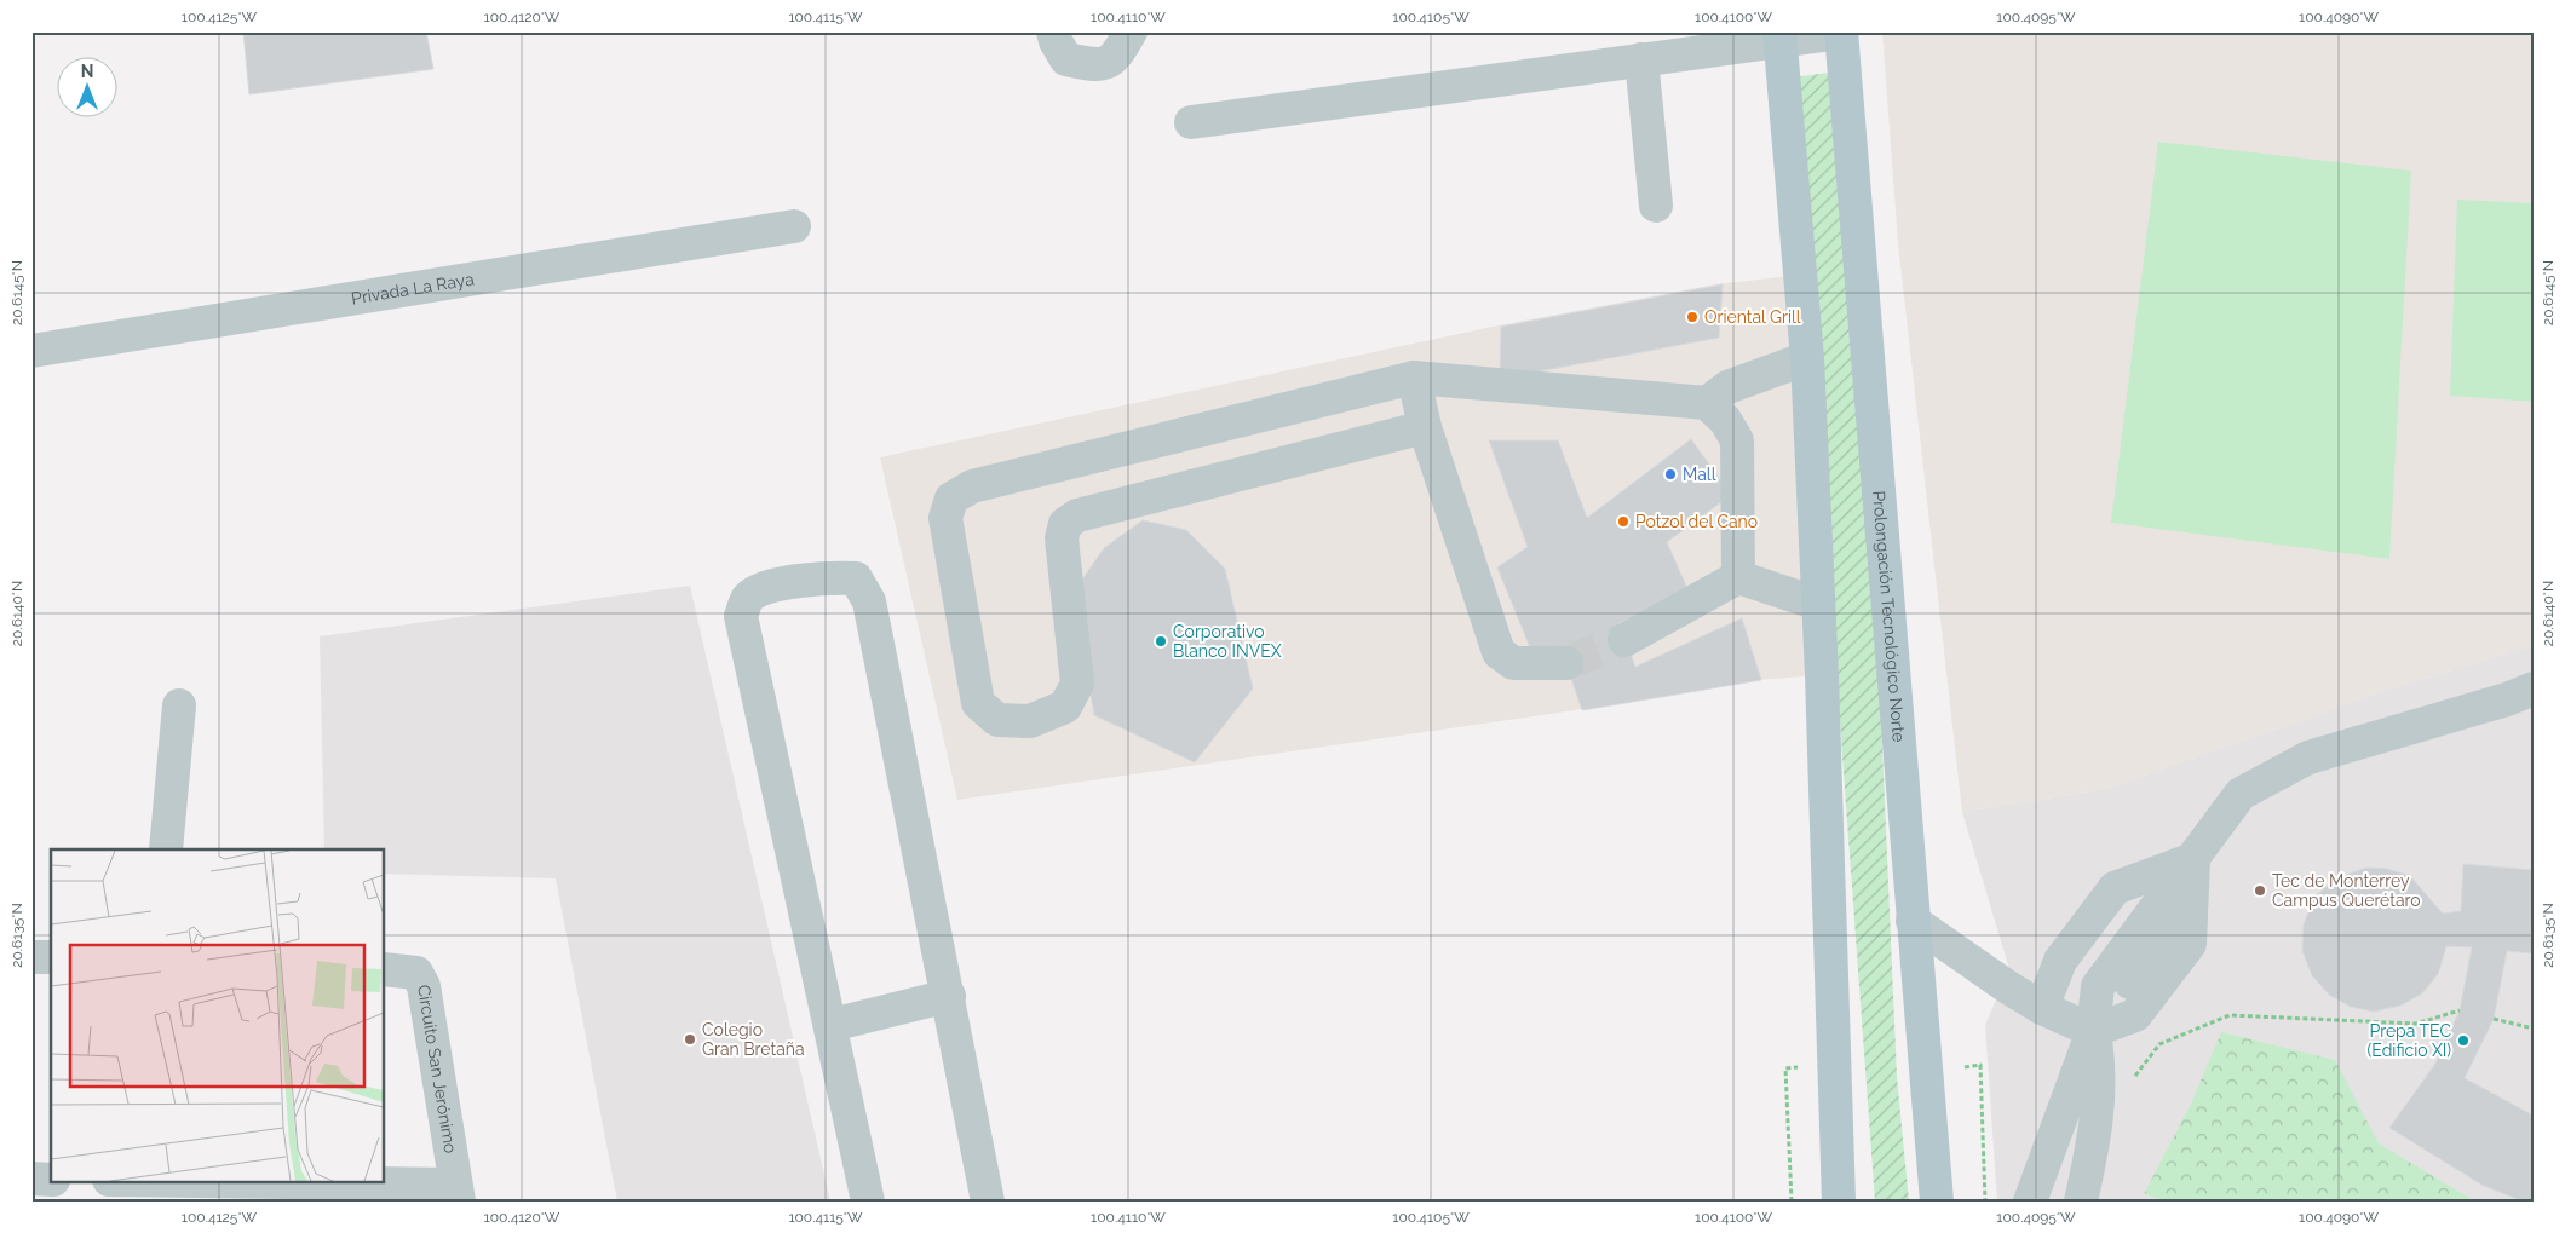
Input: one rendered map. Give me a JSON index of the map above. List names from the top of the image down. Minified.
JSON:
{"streets":{"main road":["Prolongación Tecnológico Norte"],"street":["Privada La Raya","Circuito San Jerónimo"]},"places":["Oriental Grill","Mall","Potzol del Cano","Corporativo Blanco INVEX","Tec de Monterrey Campus Querétaro","Colegio Gran Bretaña","Prepa TEC (Edificio XI)"],"north":"top","coordinates":["100.4125°W","100.4120°W","100.4115°W","100.4110°W","100.4105°W","100.4100°W","100.4095°W","100.4090°W","20.6145°N","20.6140°N","20.6135°N"]}
